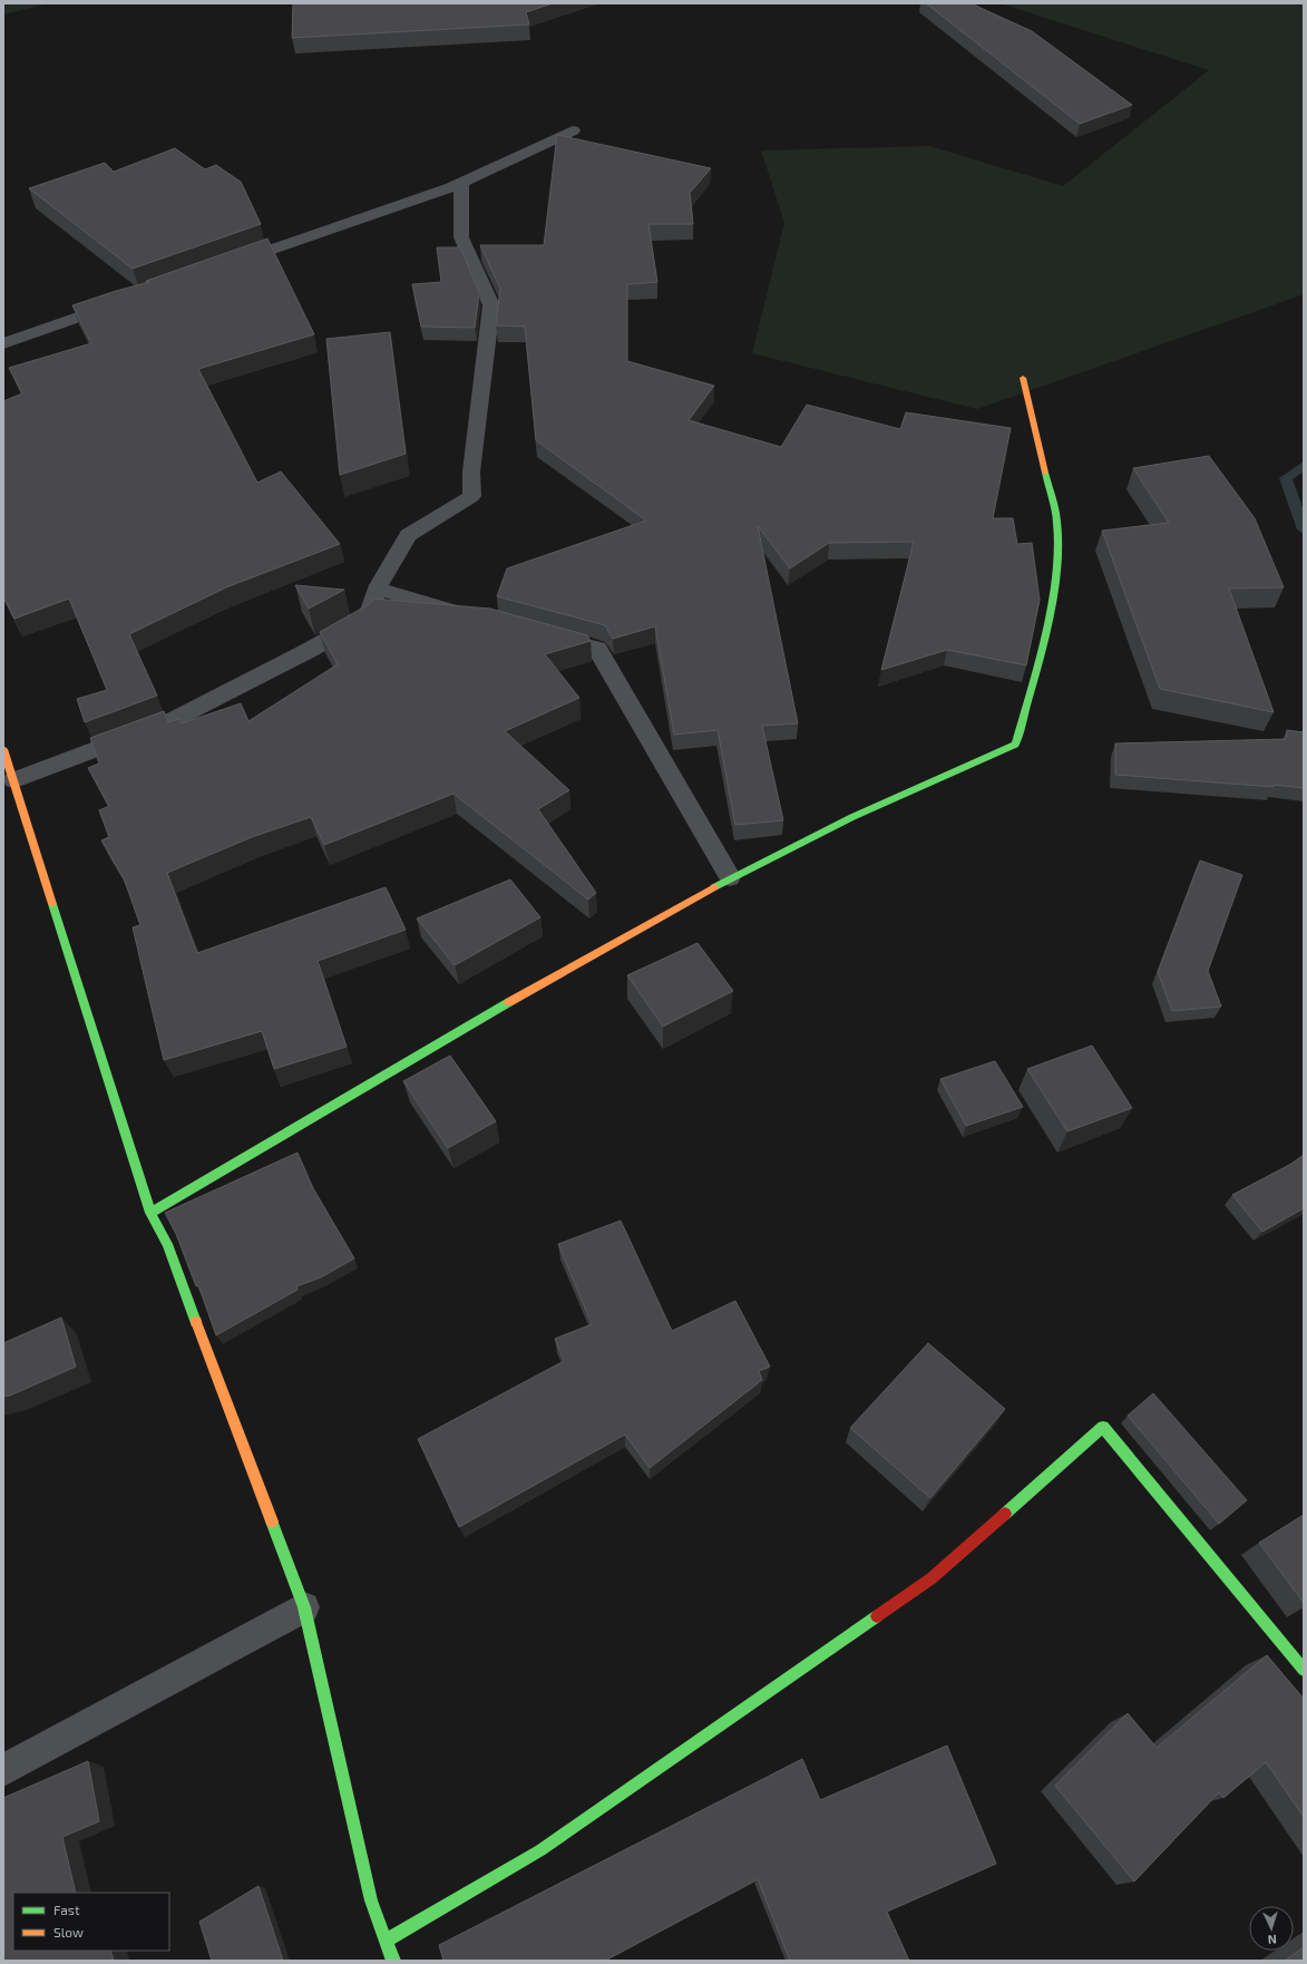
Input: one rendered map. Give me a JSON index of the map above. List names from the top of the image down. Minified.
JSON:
{"legend":["Fast","Slow"],"north":"bottom"}
